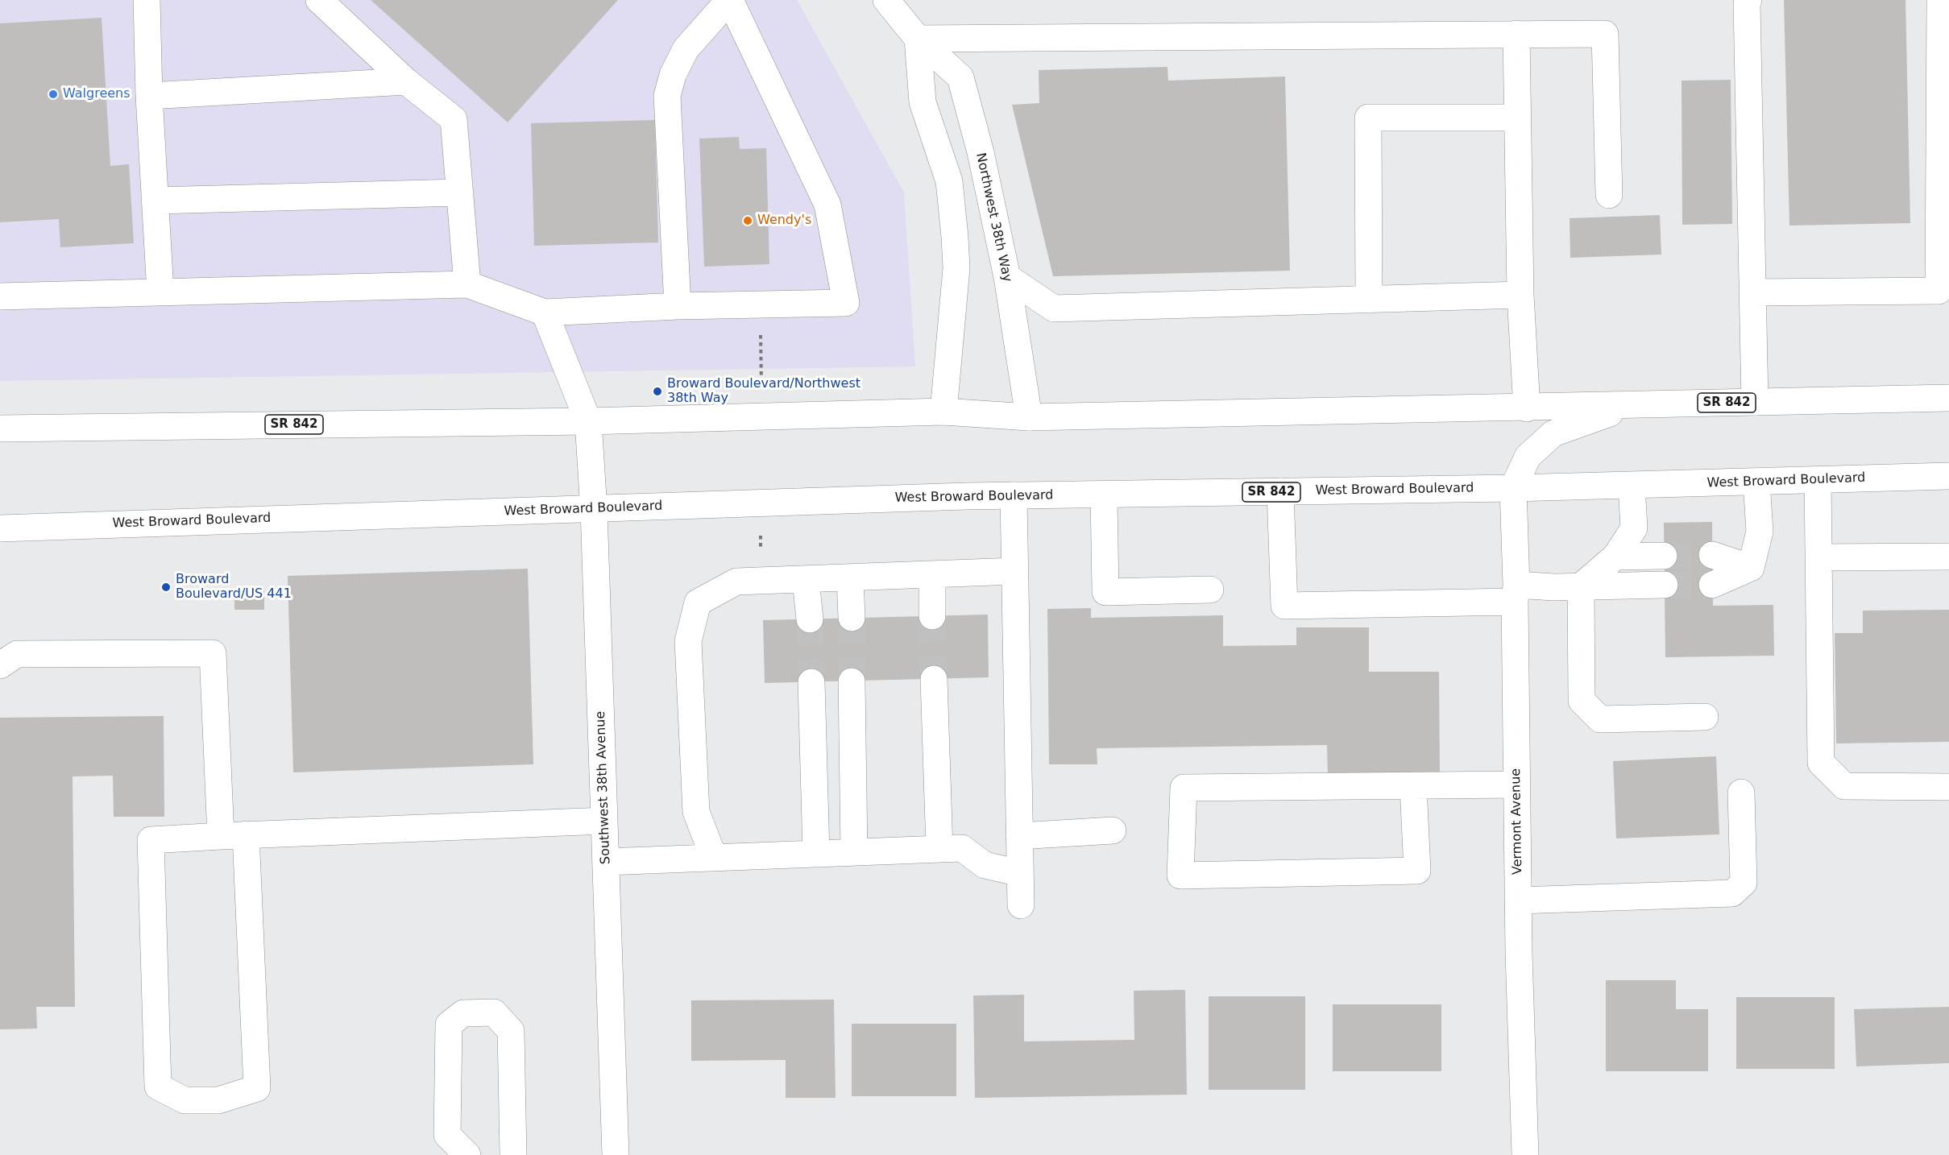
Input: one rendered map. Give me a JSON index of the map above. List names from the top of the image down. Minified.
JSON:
{"streets":{"main road":["Northwest 38th Way","SR 842","West Broward Boulevard","Southwest 38th Avenue","Vermont Avenue"]},"crossings":[["Northwest 38th Way","SR 842"],["SR 842","Southwest 38th Avenue"],["West Broward Boulevard","Southwest 38th Avenue"],["West Broward Boulevard","Vermont Avenue"]],"places":["Walgreens","Wendy's","Broward Boulevard/Northwest 38th Way","Broward Boulevard/US 441"]}
